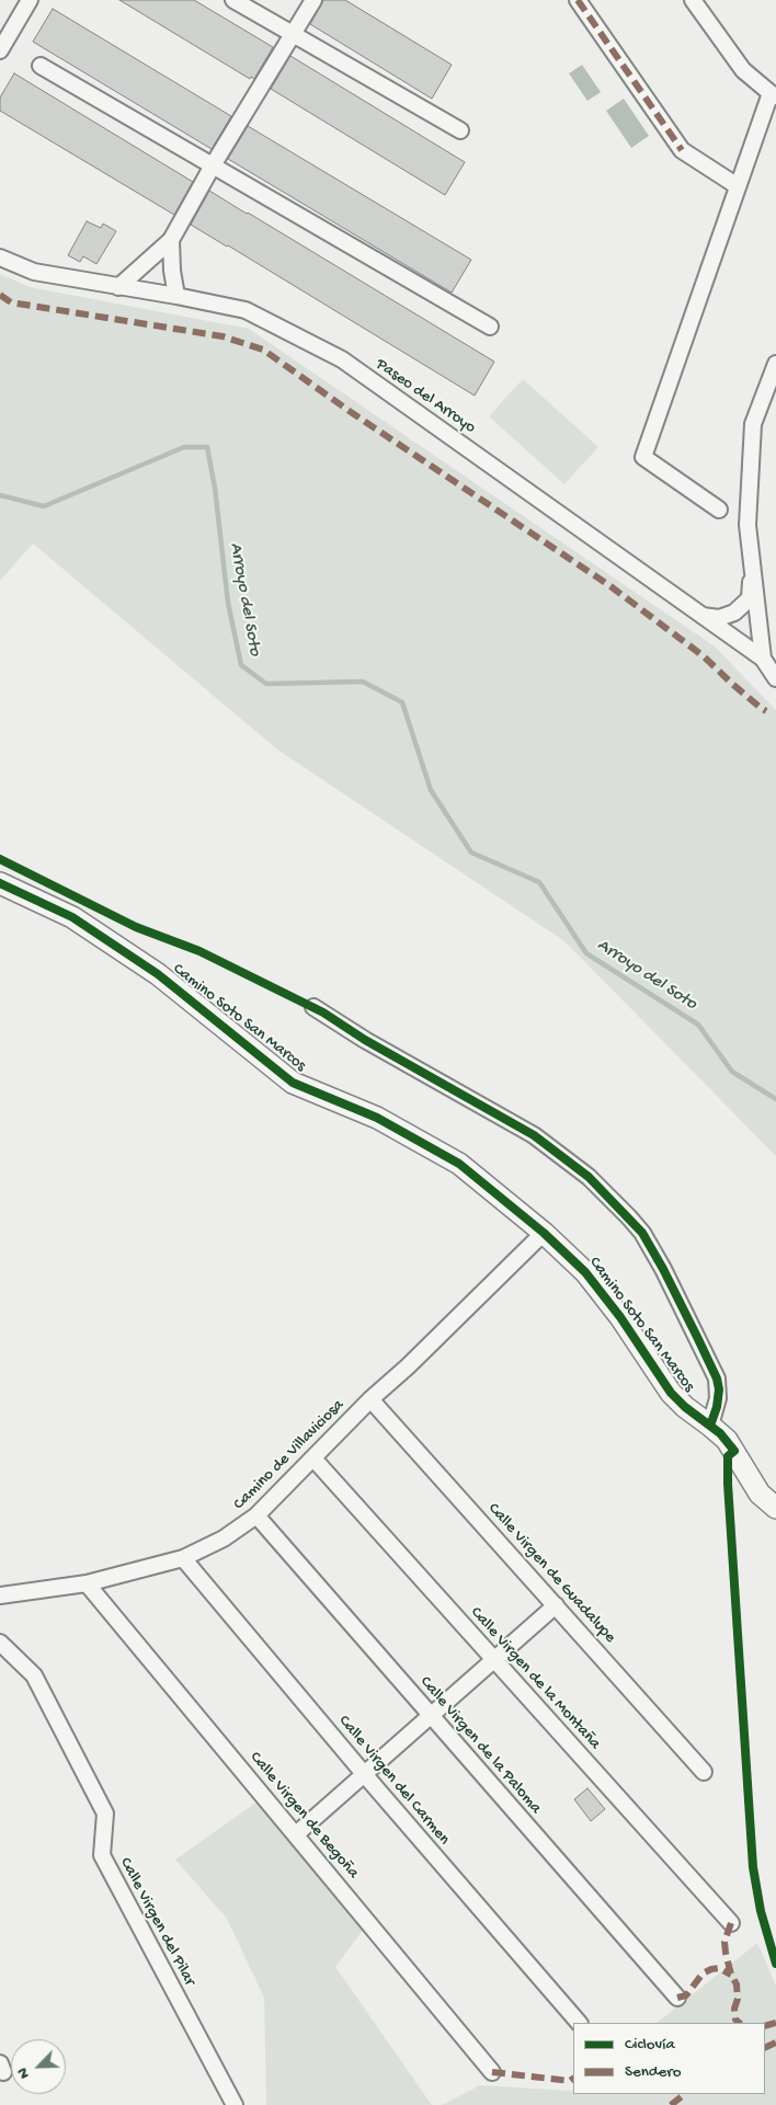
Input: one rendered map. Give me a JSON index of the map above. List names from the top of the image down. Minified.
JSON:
{"streets":{"street":["Paseo del Arroyo","Camino Soto San Marcos","Camino de Villaviciosa","Calle Virgen de Guadalupe","Calle Virgen de la Montaña","Calle Virgen de la Paloma","Calle Virgen del Carmen","Calle Virgen de Begoña","Calle Virgen del Pilar"]},"crossings":[["Camino Soto San Marcos","Camino de Villaviciosa"],["Camino de Villaviciosa","Calle Virgen de Guadalupe"],["Camino de Villaviciosa","Calle Virgen de la Montaña"],["Camino de Villaviciosa","Calle Virgen de la Paloma"],["Camino de Villaviciosa","Calle Virgen del Carmen"],["Camino de Villaviciosa","Calle Virgen de Begoña"]],"water":["Arroyo del Soto"],"legend":["Ciclovía","Sendero"],"north":"bottom left"}
